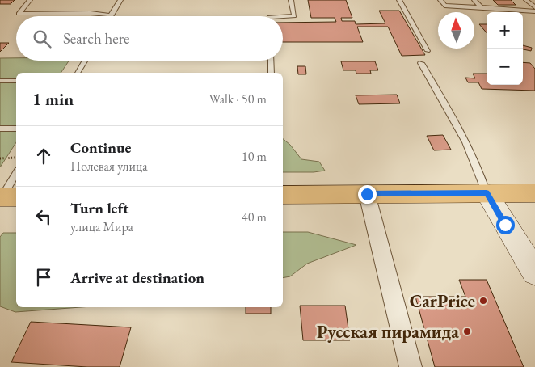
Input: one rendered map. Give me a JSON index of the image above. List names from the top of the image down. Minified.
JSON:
{"places":["CarPrice","Русская пирамида"],"north":"top","page":{"map_buttons":["+","−"],"search":"Search here","heading":["1 min","Walk · 50 m"],"list":[["Continue","Полевая улица","10 m"],["Turn left","улица Мира","40 m"],"Arrive at destination"]}}
